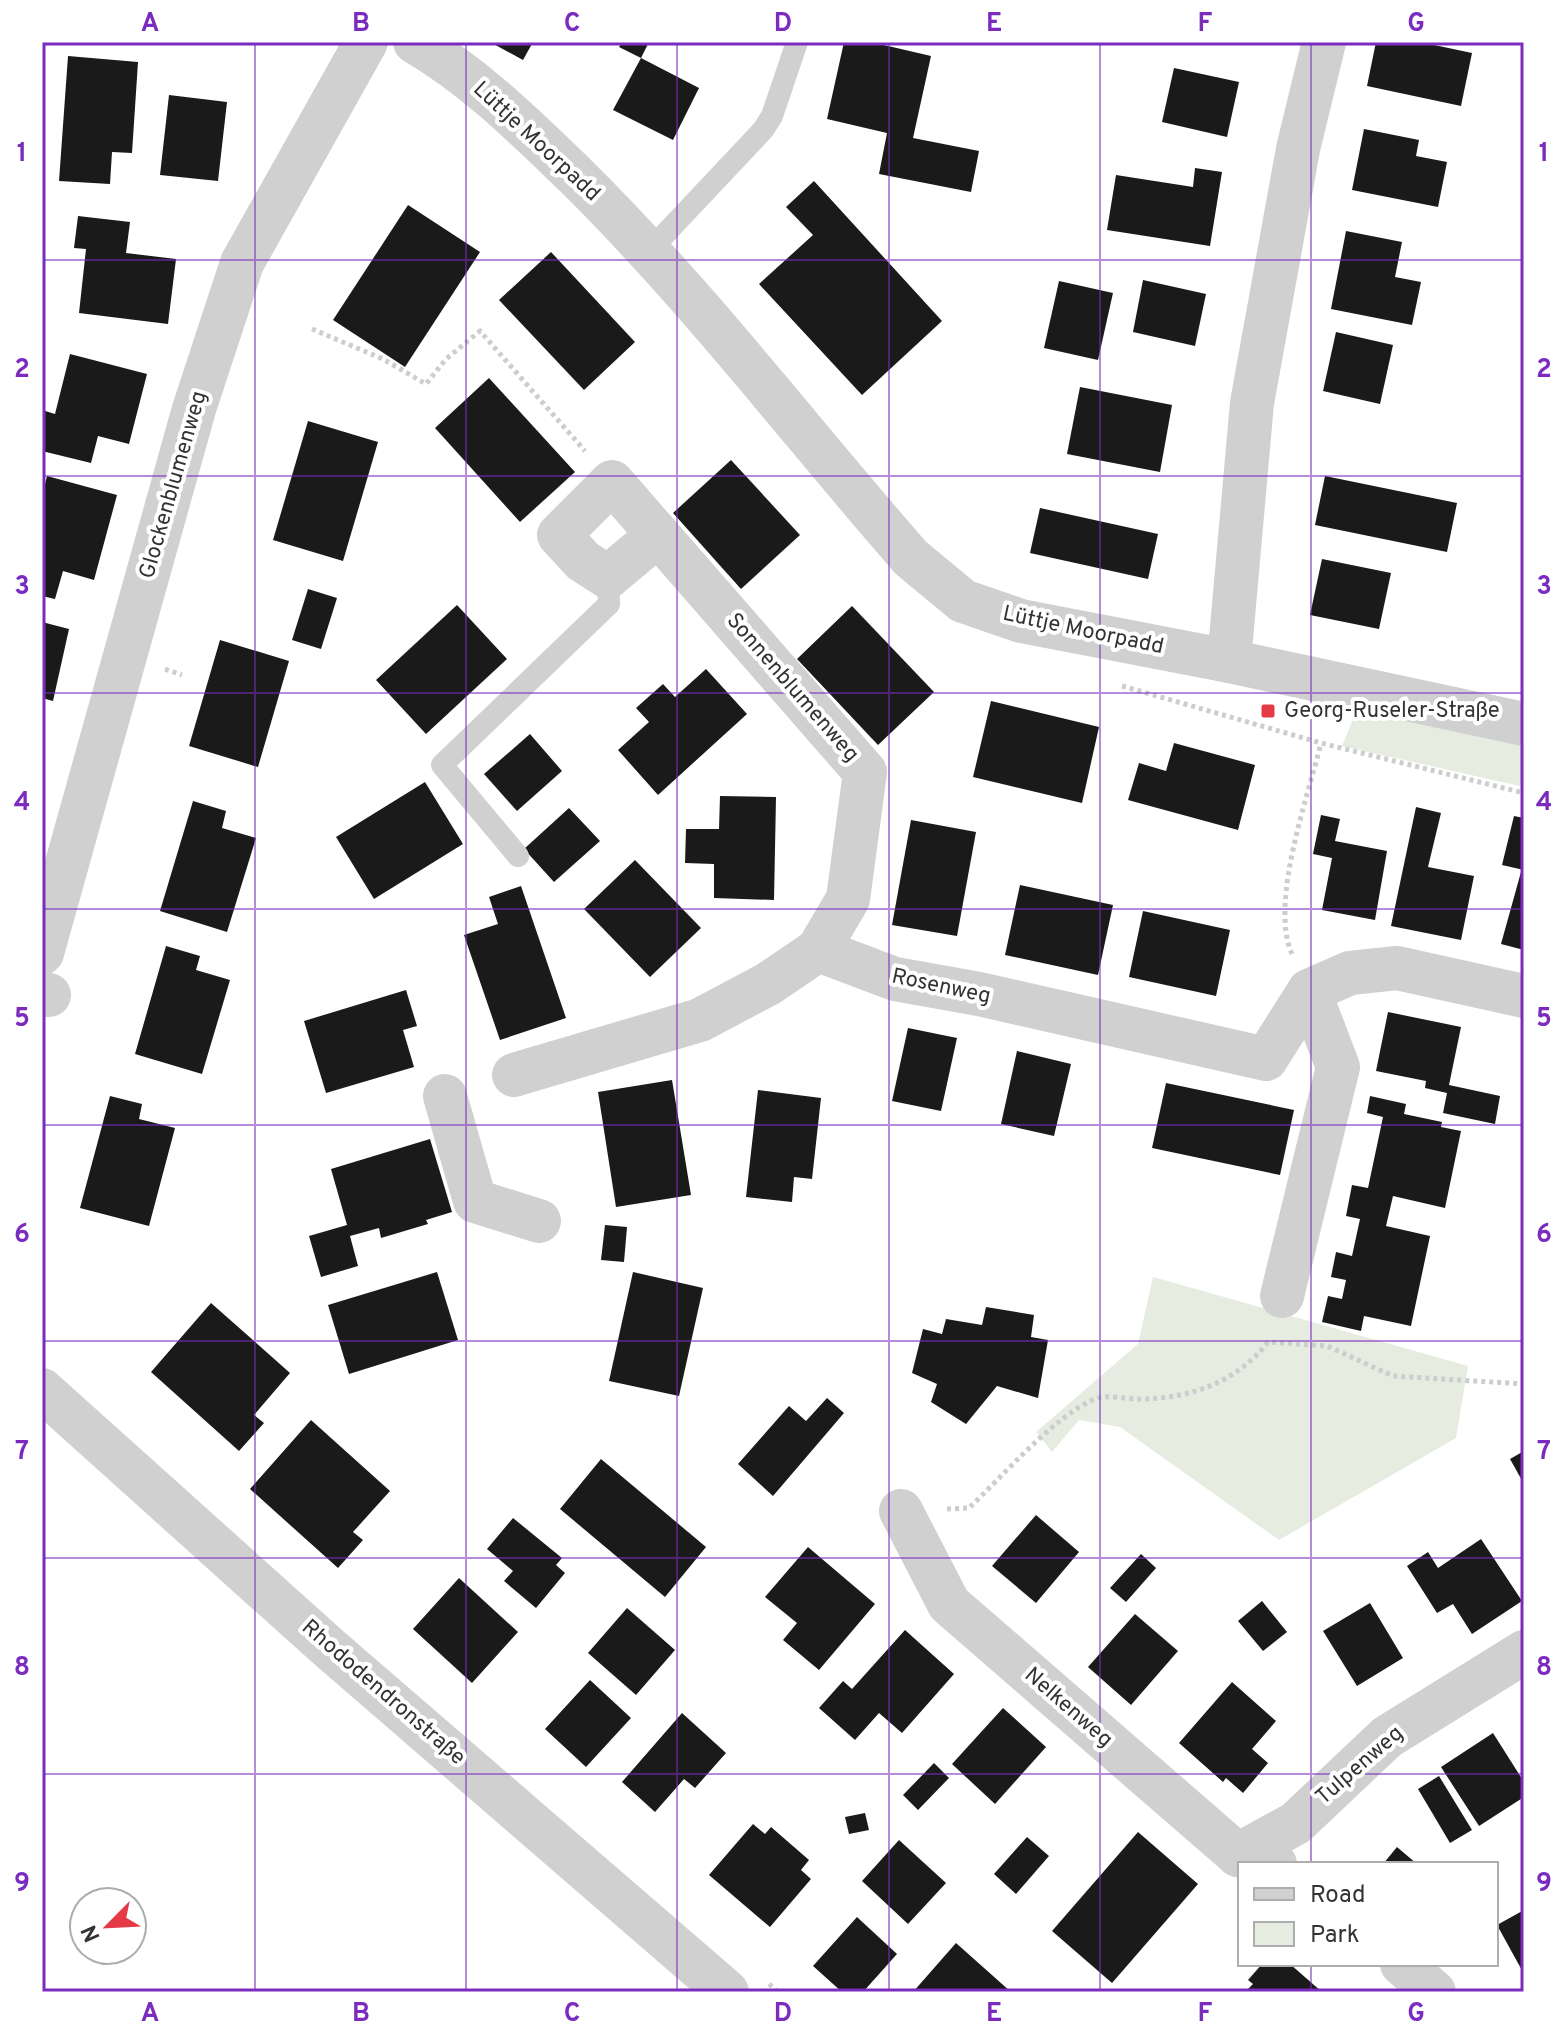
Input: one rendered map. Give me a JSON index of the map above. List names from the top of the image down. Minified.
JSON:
{"streets":{"street":["Lüttje Moorpadd","Glockenblumenweg","Sonnenblumenweg","Rosenweg","Rhododendronstraße","Nelkenweg","Tulpenweg"]},"crossings":[["Sonnenblumenweg","Rosenweg"],["Nelkenweg","Tulpenweg"]],"places":{"transit":["Georg-Ruseler-Straße"]},"legend":["Road","Park"],"north":"bottom left","grid":{"columns":["A","B","C","D","E","F","G"],"rows":["1","2","3","4","5","6","7","8","9"]}}
